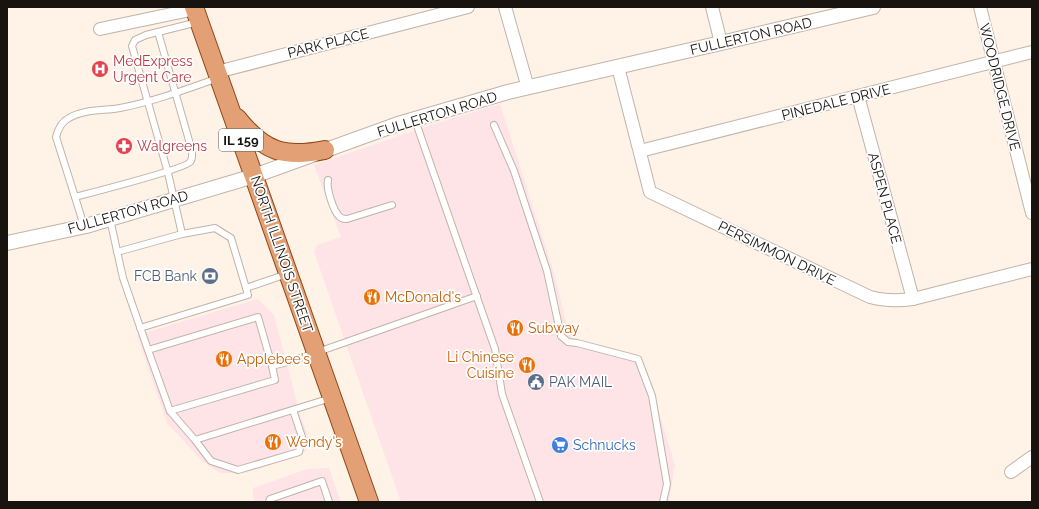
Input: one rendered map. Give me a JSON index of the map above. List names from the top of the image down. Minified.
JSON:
{"streets":{"main road":["IL 159","NORTH ILLINOIS STREET"],"street":["FULLERTON ROAD","PARK PLACE","WOODRIDGE DRIVE","PINEDALE DRIVE","ASPEN PLACE","PERSIMMON DRIVE"]},"crossings":[["FULLERTON ROAD","PERSIMMON DRIVE"],["FULLERTON ROAD","NORTH ILLINOIS STREET"],["PARK PLACE","NORTH ILLINOIS STREET"],["WOODRIDGE DRIVE","PINEDALE DRIVE"],["PINEDALE DRIVE","ASPEN PLACE"],["PINEDALE DRIVE","PERSIMMON DRIVE"],["ASPEN PLACE","PERSIMMON DRIVE"]],"places":{"hospital":["MedExpress Urgent Care"],"pharmacy":["Walgreens"],"bank":["FCB Bank"],"restaurant":["McDonald's","Subway","Applebee's","Li Chinese Cuisine","Wendy's"],"public building":["PAK MAIL"],"supermarket":["Schnucks"]}}
